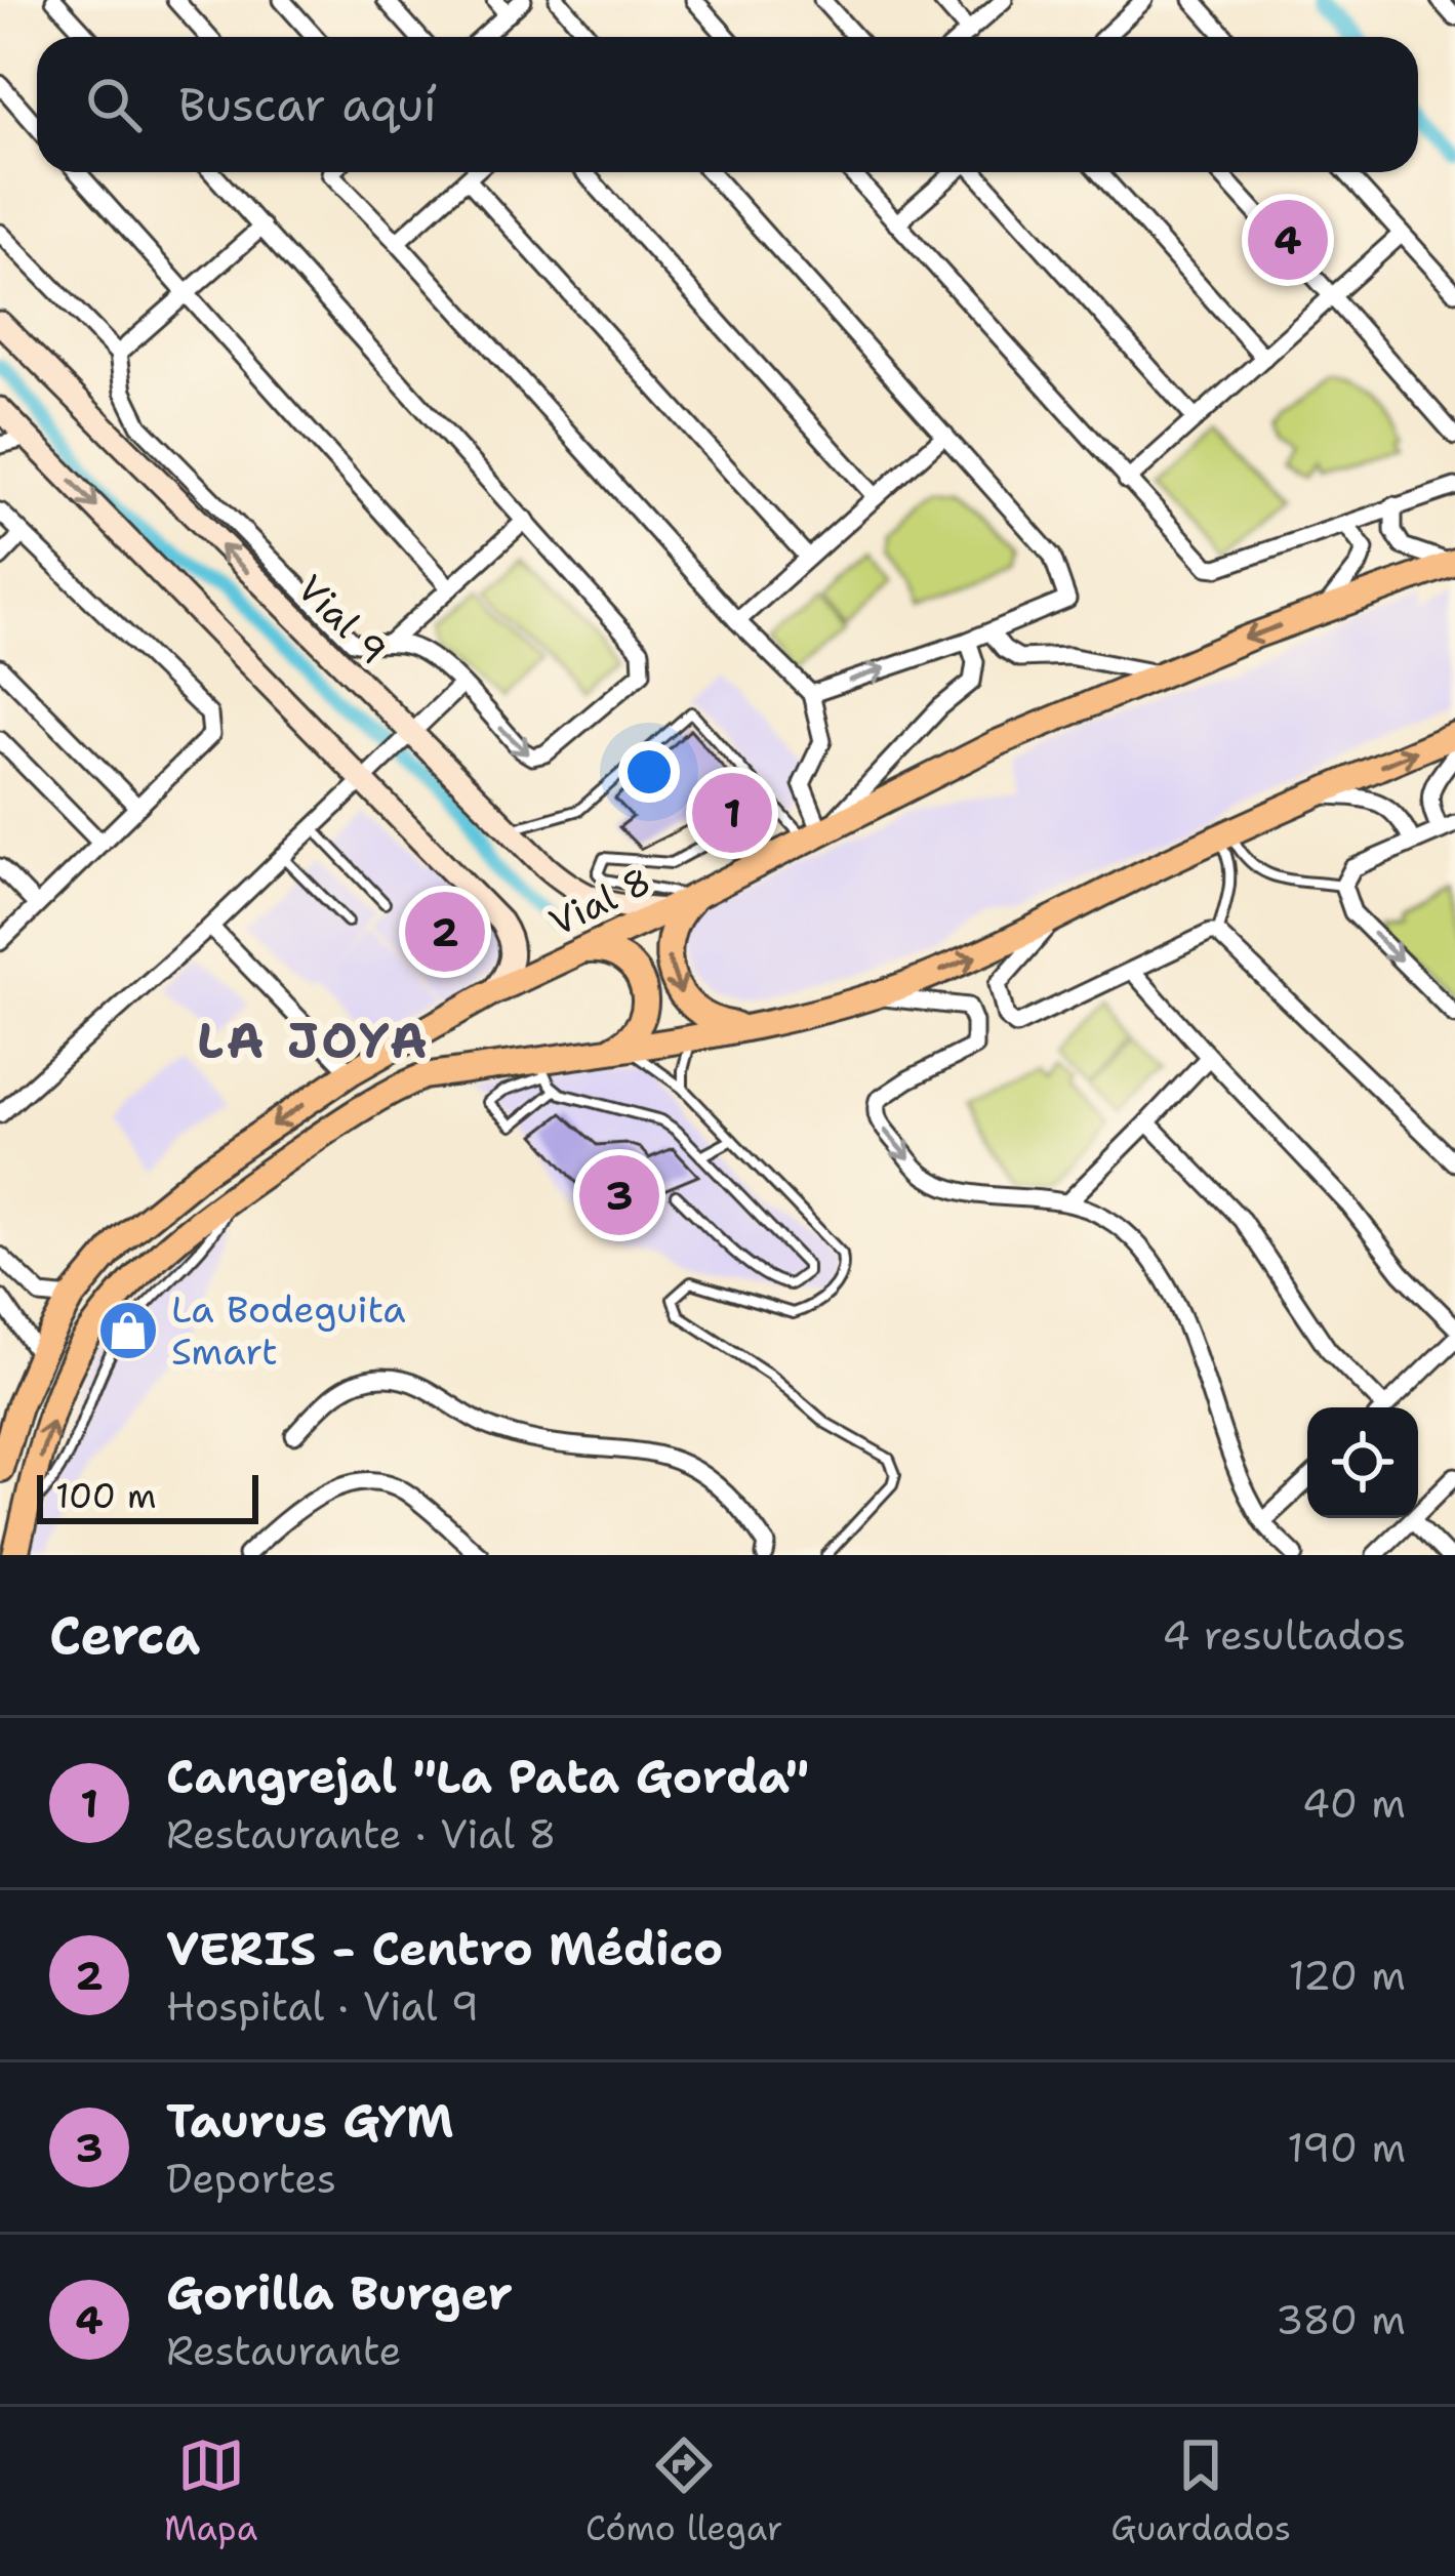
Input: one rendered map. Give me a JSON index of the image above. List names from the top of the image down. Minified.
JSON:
{"streets":{"main road":["Vial 8"],"street":["Vial 9"]},"crossings":[["Vial 9","Vial 8"]],"districts":["LA JOYA"],"places":{"shop":["La Bodeguita Smart"]},"scale_bar":"100 m","page":{"search":"Buscar aquí","pins":["4","1","2","3"],"scale":"100 m","heading":["Cerca","4 resultados"],"list":[{"mark":"1","name":"Cangrejal \"La Pata Gorda\"","note":"Restaurante · Vial 8","value":"40 m"},{"mark":"2","name":"VERIS - Centro Médico","note":"Hospital · Vial 9","value":"120 m"},{"mark":"3","name":"Taurus GYM","note":"Deportes","value":"190 m"},{"mark":"4","name":"Gorilla Burger","note":"Restaurante","value":"380 m"}],"nav":["Mapa","Cómo llegar","Guardados"]}}
